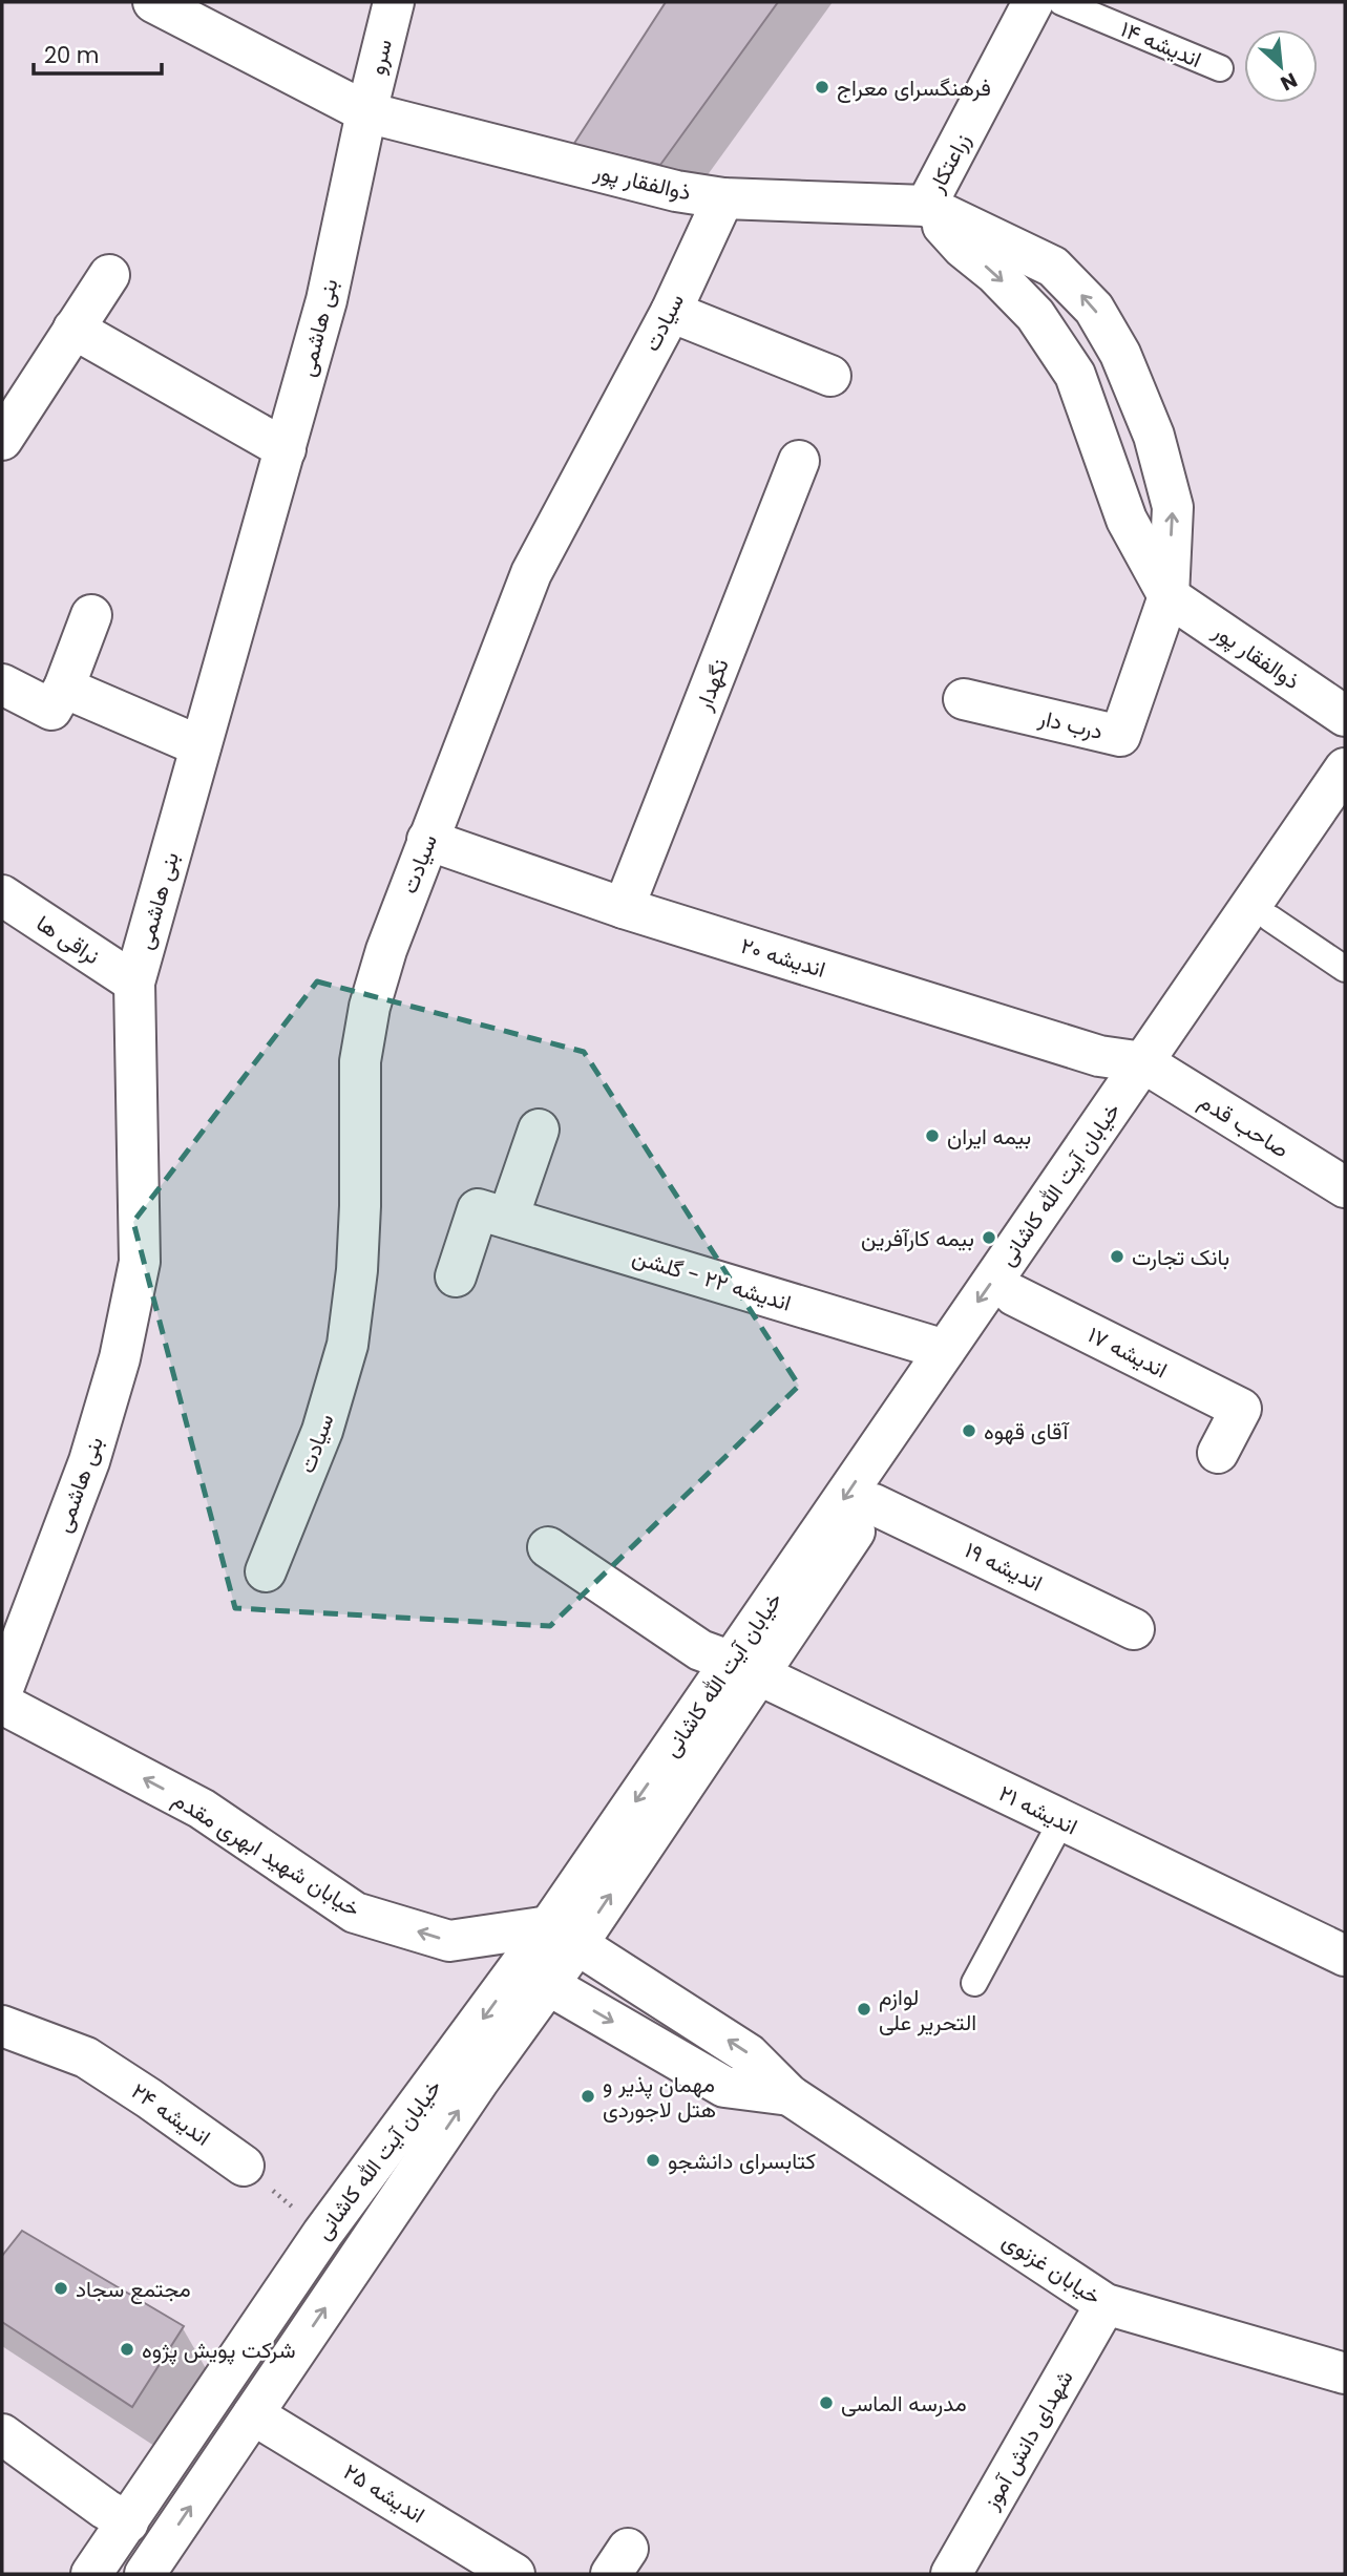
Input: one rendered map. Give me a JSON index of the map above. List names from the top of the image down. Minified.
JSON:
{"streets":{"street":["سرو","زراعتکار","ذوالفقار پور","سیادت","بنی هاشمی","نگهدار","درب دار","نراقی ها","اندیشه ۲۰","صاحب قدم","خیابان آیت الله کاشانی","اندیشه ۲۲ - گلشن","اندیشه ۱۷","اندیشه ۱۹","اندیشه ۲۱","خیابان شهید ابهری مقدم","اندیشه ۲۴","خیابان غزنوی","شهدای دانش آموز","اندیشه ۲۵"],"lane":["اندیشه ۱۴"]},"crossings":[["سرو","ذوالفقار پور"],["سرو","بنی هاشمی"],["زراعتکار","ذوالفقار پور"],["ذوالفقار پور","سیادت"],["ذوالفقار پور","بنی هاشمی"],["ذوالفقار پور","درب دار"],["سیادت","اندیشه ۲۰"],["بنی هاشمی","نراقی ها"],["نگهدار","اندیشه ۲۰"],["اندیشه ۲۰","صاحب قدم"],["اندیشه ۲۰","خیابان آیت الله کاشانی"],["صاحب قدم","خیابان آیت الله کاشانی"],["خیابان آیت الله کاشانی","اندیشه ۲۲ - گلشن"],["خیابان آیت الله کاشانی","اندیشه ۱۷"],["خیابان آیت الله کاشانی","اندیشه ۱۹"],["خیابان آیت الله کاشانی","اندیشه ۲۱"],["خیابان آیت الله کاشانی","خیابان شهید ابهری مقدم"],["خیابان آیت الله کاشانی","اندیشه ۲۵"],["خیابان غزنوی","شهدای دانش آموز"]],"one_way":["خیابان شهید ابهری مقدم"],"places":["فرهنگسرای معراج","بیمه ایران","بیمه کارآفرین","بانک تجارت","آقای قهوه","لوازم التحریر علی","مهمان پذیر و هتل لاجوردی","کتابسرای دانشجو","مجتمع سجاد","شرکت پویش پژوه","مدرسه الماسی"],"scale_bar":"20 m","north":"bottom right"}
